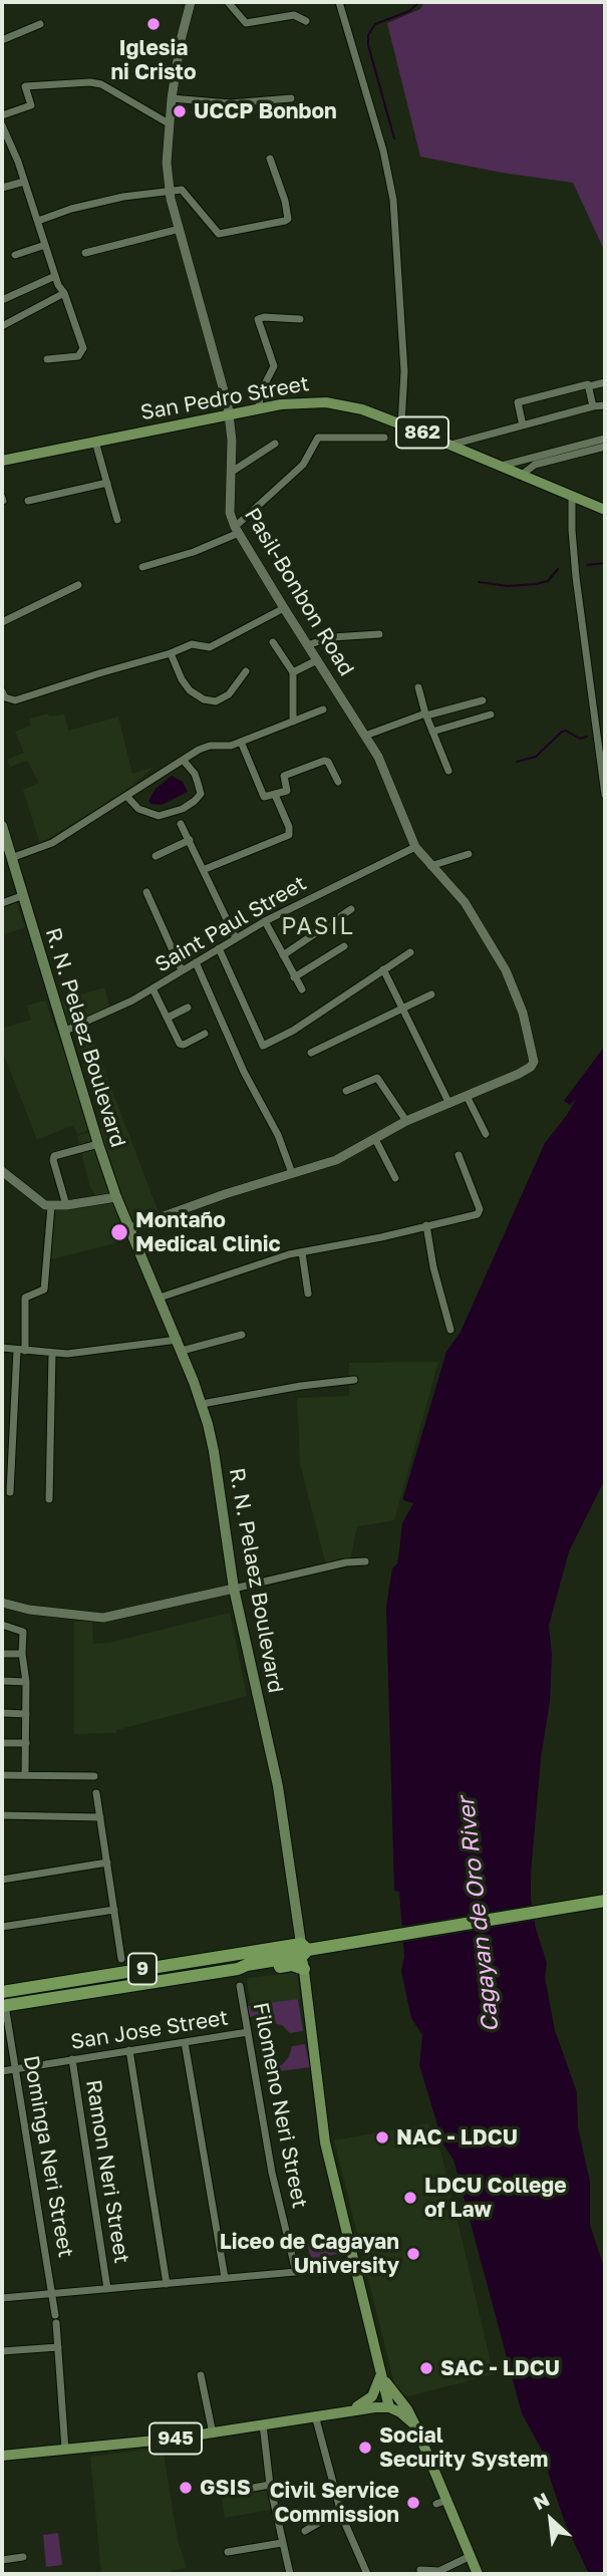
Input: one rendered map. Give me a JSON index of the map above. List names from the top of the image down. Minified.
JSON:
{"streets":{"highway":["9"],"main road":["San Pedro Street","862","R. N. Pelaez Boulevard","945"],"street":["Pasil-Bonbon Road","Saint Paul Street","San Jose Street","Filomeno Neri Street","Dominga Neri Street","Ramon Neri Street"]},"crossings":[["San Pedro Street","Pasil-Bonbon Road"],["Pasil-Bonbon Road","Saint Paul Street"],["Pasil-Bonbon Road","R. N. Pelaez Boulevard"],["Saint Paul Street","R. N. Pelaez Boulevard"],["R. N. Pelaez Boulevard","9"],["R. N. Pelaez Boulevard","945"],["9","Dominga Neri Street"],["San Jose Street","Filomeno Neri Street"],["San Jose Street","Dominga Neri Street"],["San Jose Street","Ramon Neri Street"],["Dominga Neri Street","945"]],"districts":["PASIL"],"water":["Cagayan de Oro River"],"places":["Iglesia ni Cristo","UCCP Bonbon","Montaño Medical Clinic","NAC - LDCU","LDCU College of Law","Liceo de Cagayan University","SAC - LDCU","Social Security System","GSIS","Civil Service Commission"],"north":"top left"}
